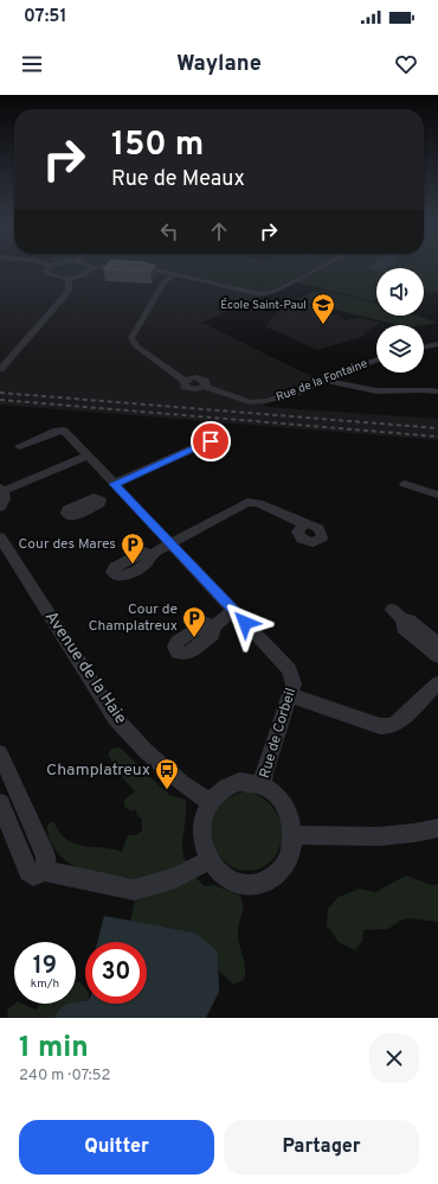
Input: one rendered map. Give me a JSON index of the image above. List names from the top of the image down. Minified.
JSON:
{"streets":{"street":["Rue de la Fontaine","Avenue de la Haie","Rue de Corbeil"]},"crossings":[["Avenue de la Haie","Rue de Corbeil"]],"places":{"school or university":["École Saint-Paul"],"parking":["Cour des Mares","Cour de Champlatreux"],"bus stop":["Champlatreux"]},"page":{"status":"07:51","header":"Waylane","turn":["150 m","Rue de Meaux"],"speed":"19 km/h","limit":"30","heading":["1 min","240 m · 07:52"],"buttons":["Quitter","Partager"]}}
